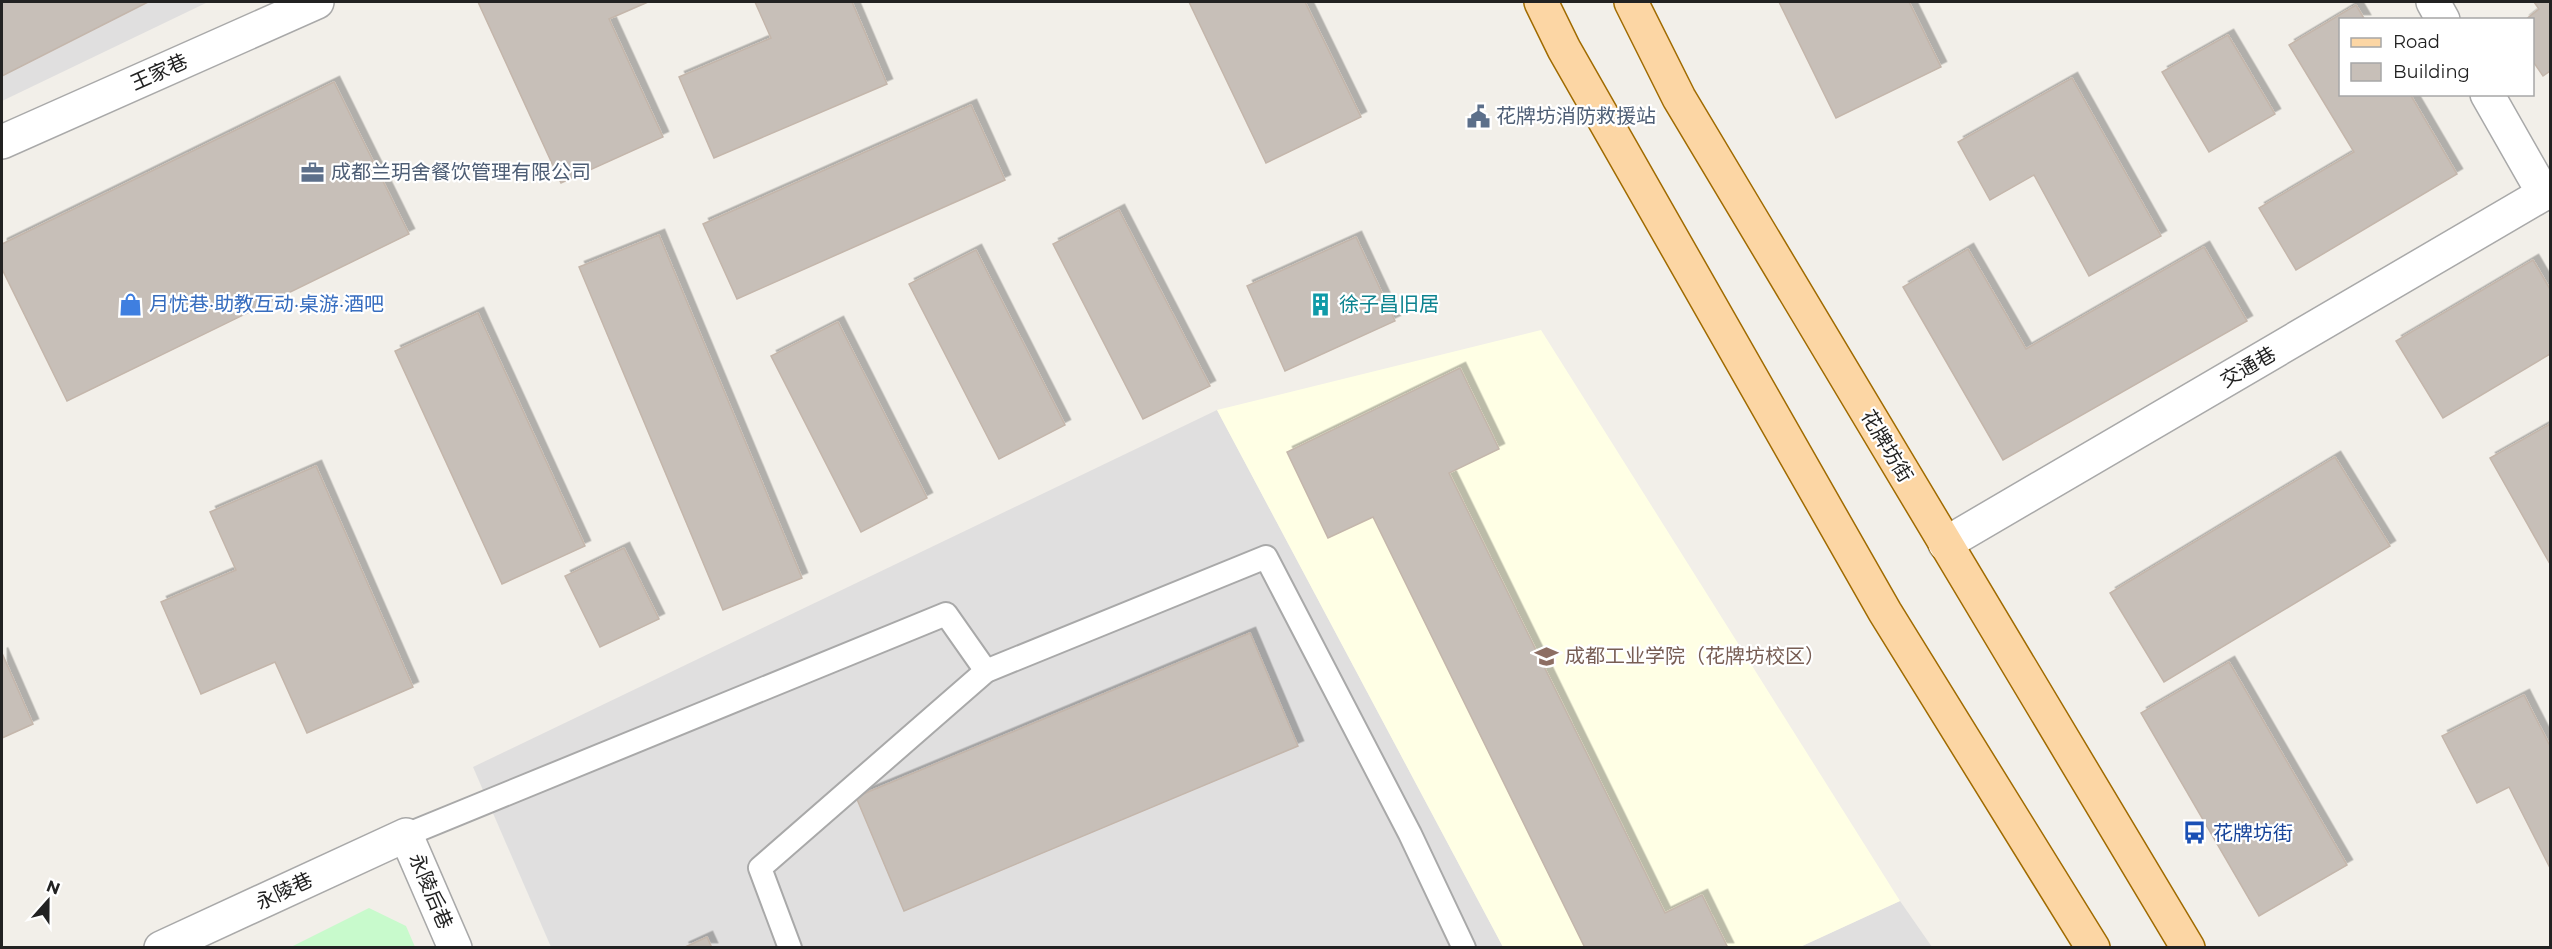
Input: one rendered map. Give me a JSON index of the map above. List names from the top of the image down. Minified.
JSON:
{"streets":{"main road":["花牌坊街"],"street":["王家巷","交通巷","永陵巷","永陵后巷"]},"crossings":[["交通巷","花牌坊街"],["永陵巷","永陵后巷"]],"places":{"public building":["花牌坊消防救援站"],"office":["成都兰玥舍餐饮管理有限公司"],"shop":["月忧巷·助教互动·桌游·酒吧"],"building":["徐子昌旧居"],"school or university":["成都工业学院（花牌坊校区）"],"bus stop":["花牌坊街"]},"legend":["Road","Building"],"north":"top"}
